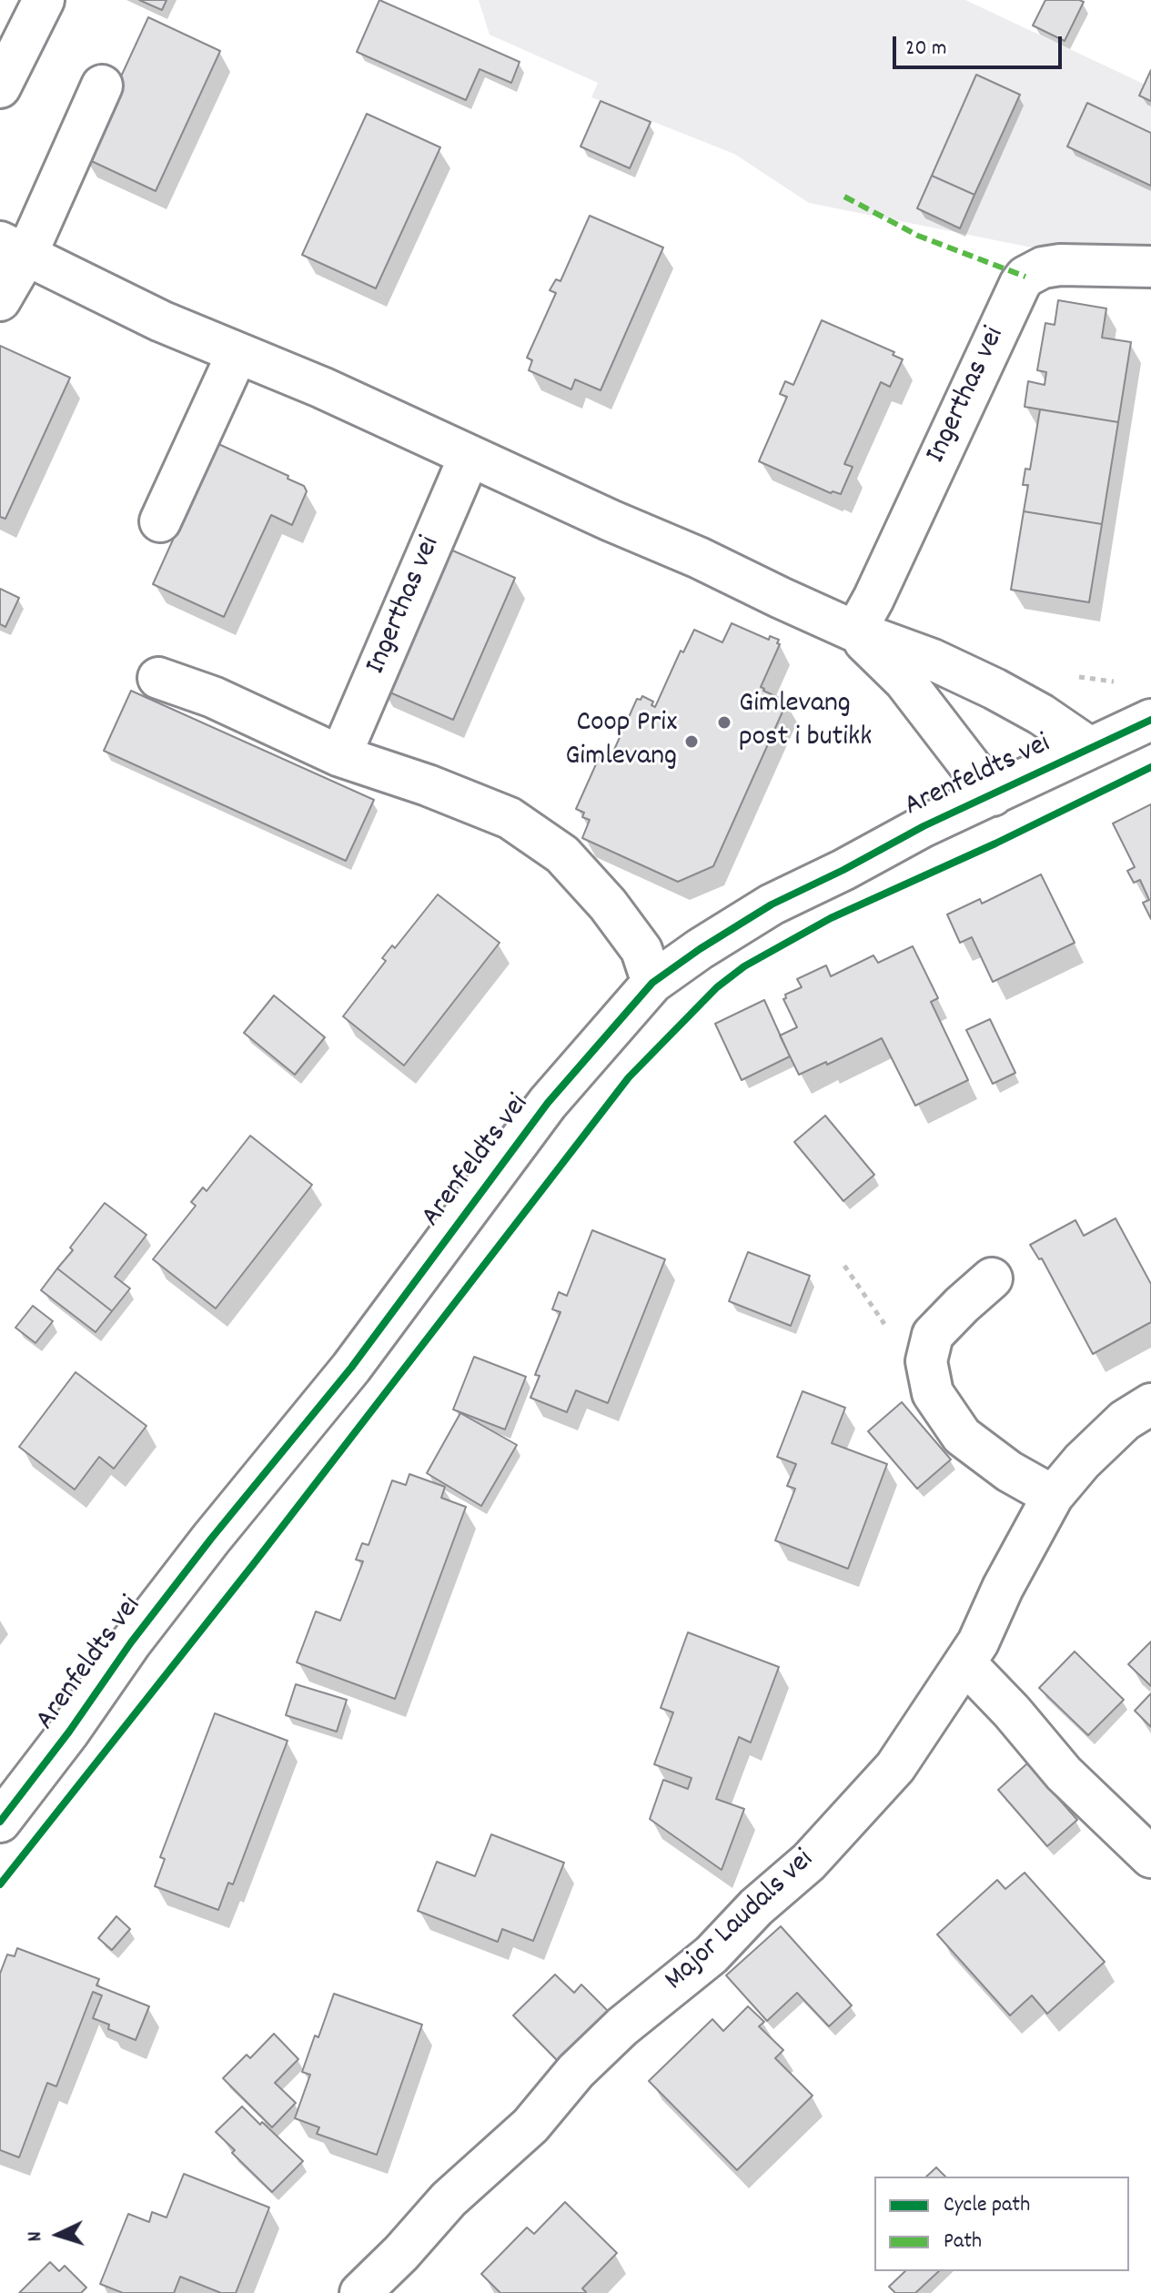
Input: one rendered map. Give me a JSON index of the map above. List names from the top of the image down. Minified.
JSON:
{"streets":{"street":["Ingerthas vei","Arenfeldts vei","Major Laudals vei"]},"places":["Gimlevang post i butikk","Coop Prix Gimlevang"],"legend":["Cycle path","Path"],"scale_bar":"20 m","north":"left"}
